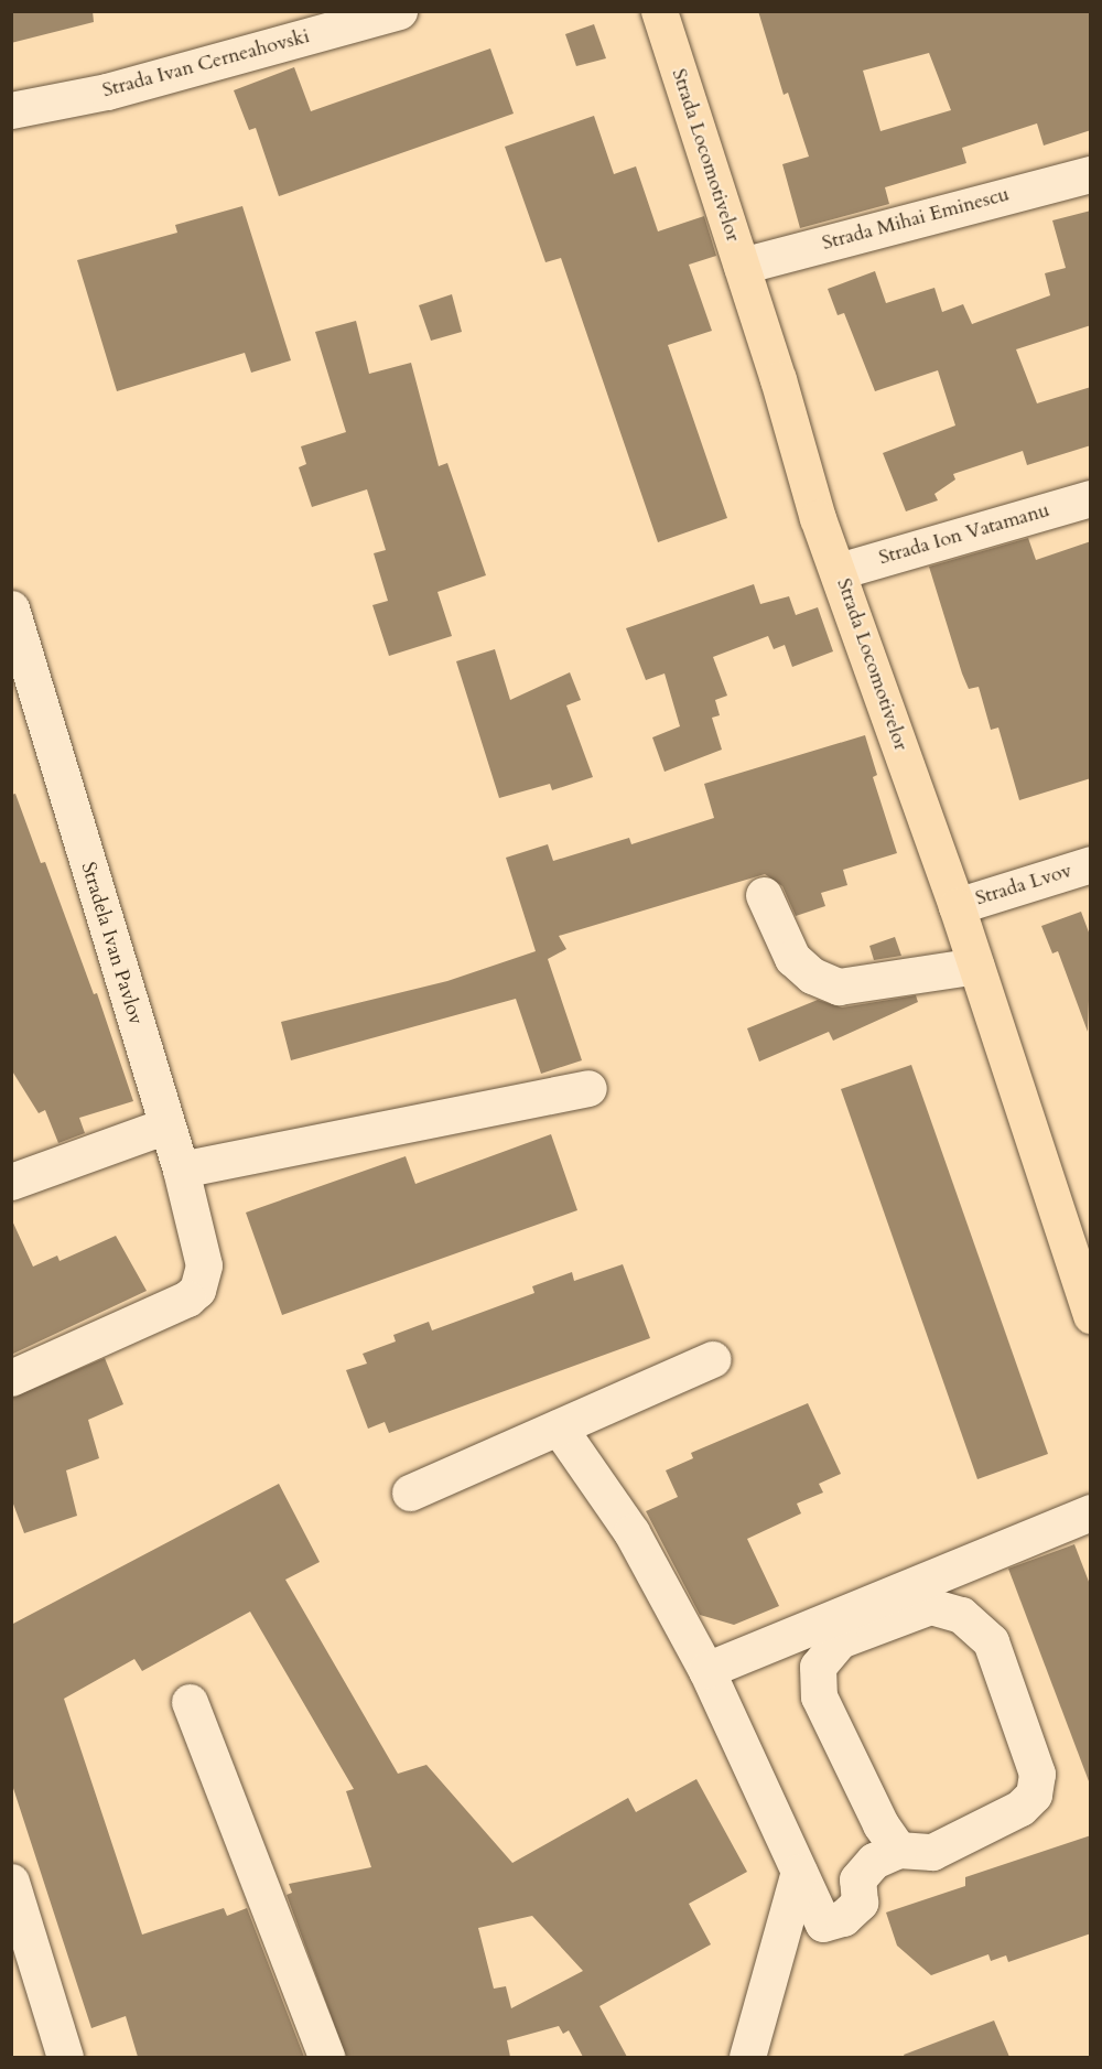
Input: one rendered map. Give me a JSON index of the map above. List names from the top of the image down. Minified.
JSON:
{"streets":{"main road":["Strada Locomotivelor"],"street":["Strada Ivan Cerneahovski","Strada Mihai Eminescu","Strada Ion Vatamanu","Strada Lvov","Stradela Ivan Pavlov"]},"crossings":[["Strada Locomotivelor","Strada Mihai Eminescu"],["Strada Locomotivelor","Strada Ion Vatamanu"],["Strada Locomotivelor","Strada Lvov"]]}
